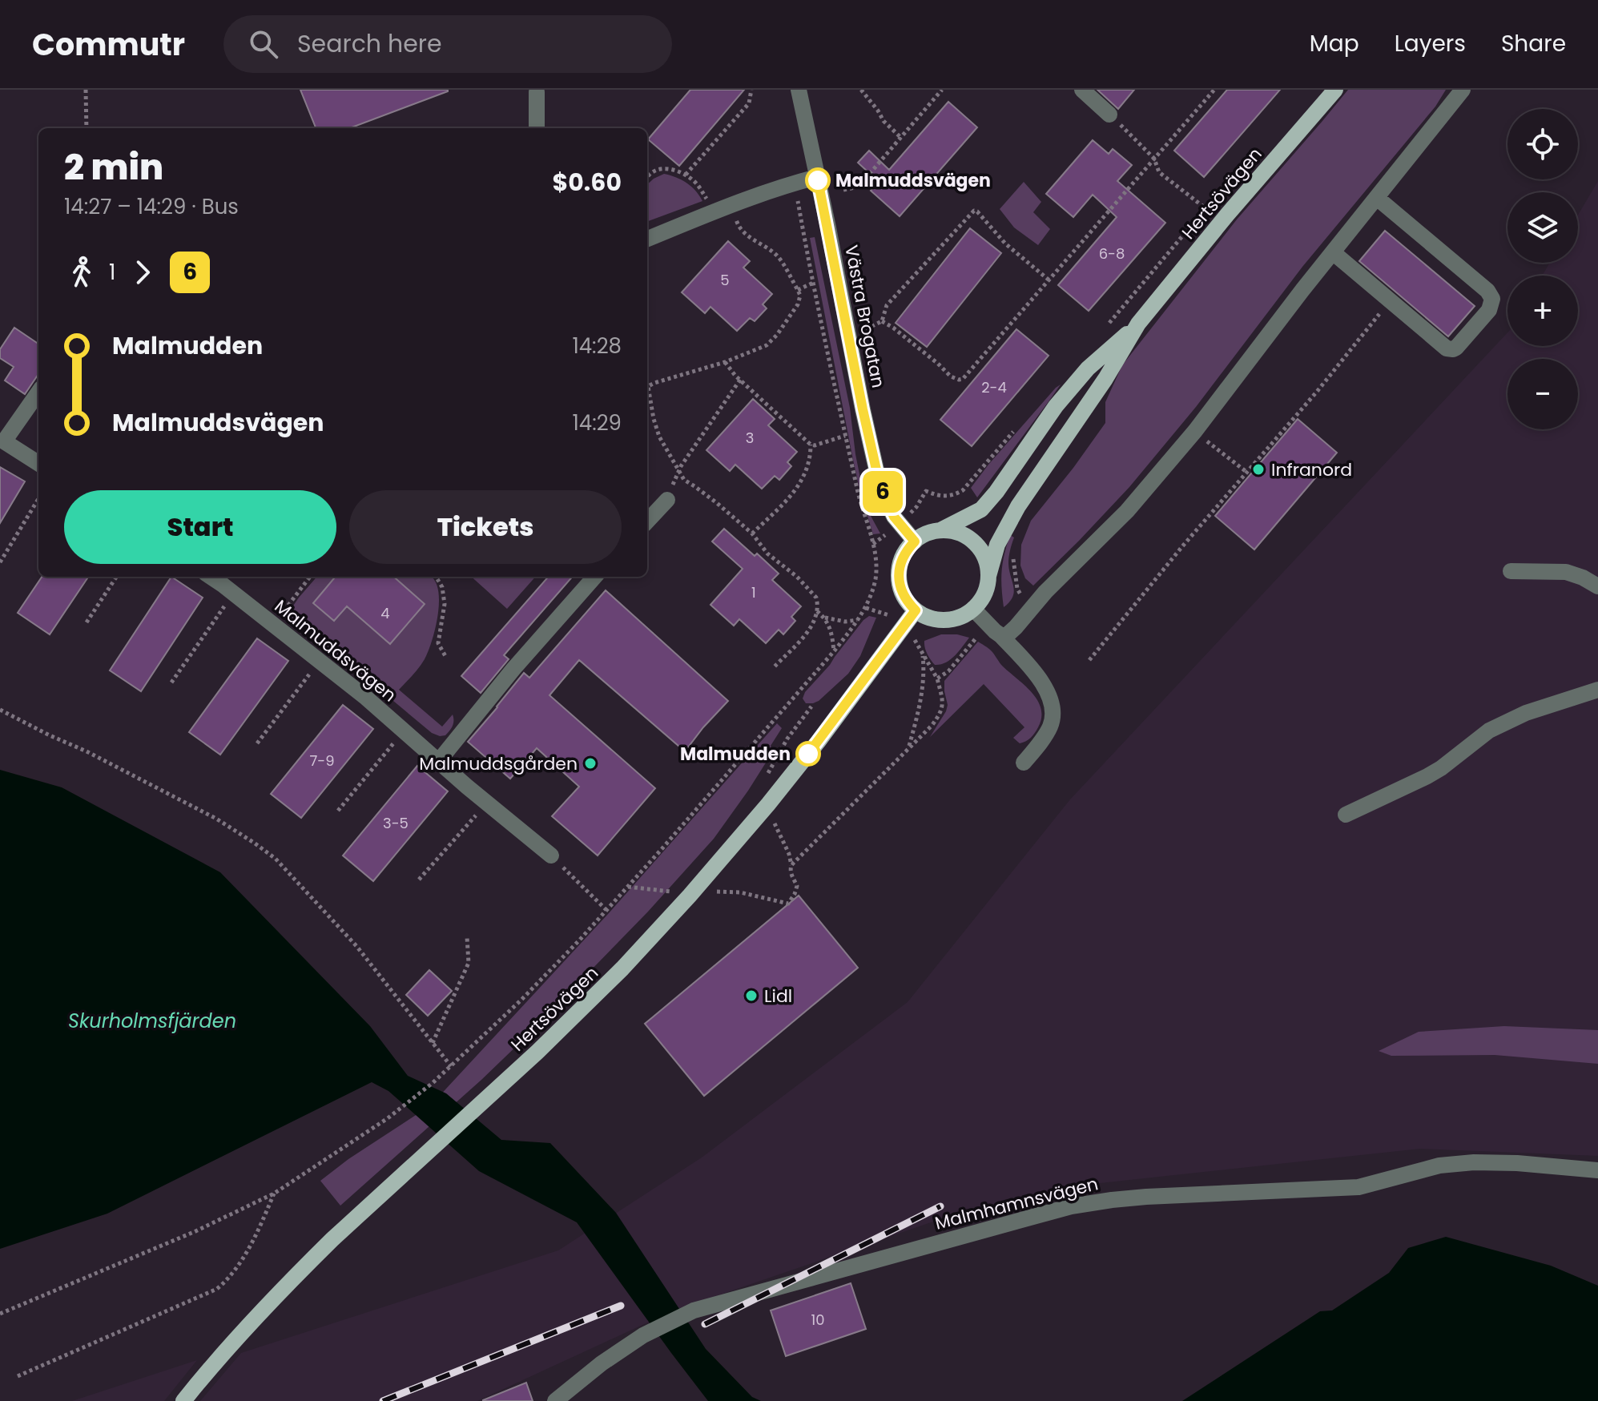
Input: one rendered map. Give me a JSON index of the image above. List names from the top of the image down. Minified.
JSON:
{"streets":{"main road":["Hertsövägen"],"street":["Västra Brogatan","Malmuddsvägen","Malmhamnsvägen"]},"crossings":[["Hertsövägen","Västra Brogatan"]],"water":["Skurholmsfjärden"],"places":["Malmuddsvägen","Infranord","Malmudden","Malmuddsgården","Lidl"],"lines":["bus line 6"],"house_numbers":["6-8","5","2-4","3","1","4","7-9","3-5","10"],"page":{"header":"Commutr","search":"Search here","nav":["Map","Layers","Share"],"on_map":"6","map_buttons":["+","−"],"heading":["2 min","14:27 – 14:29 · Bus","$0.60"],"legs":["1","6"],"list":[{"name":"Malmudden","value":"14:28"},{"name":"Malmuddsvägen","value":"14:29"}],"buttons":["Start","Tickets"]}}
